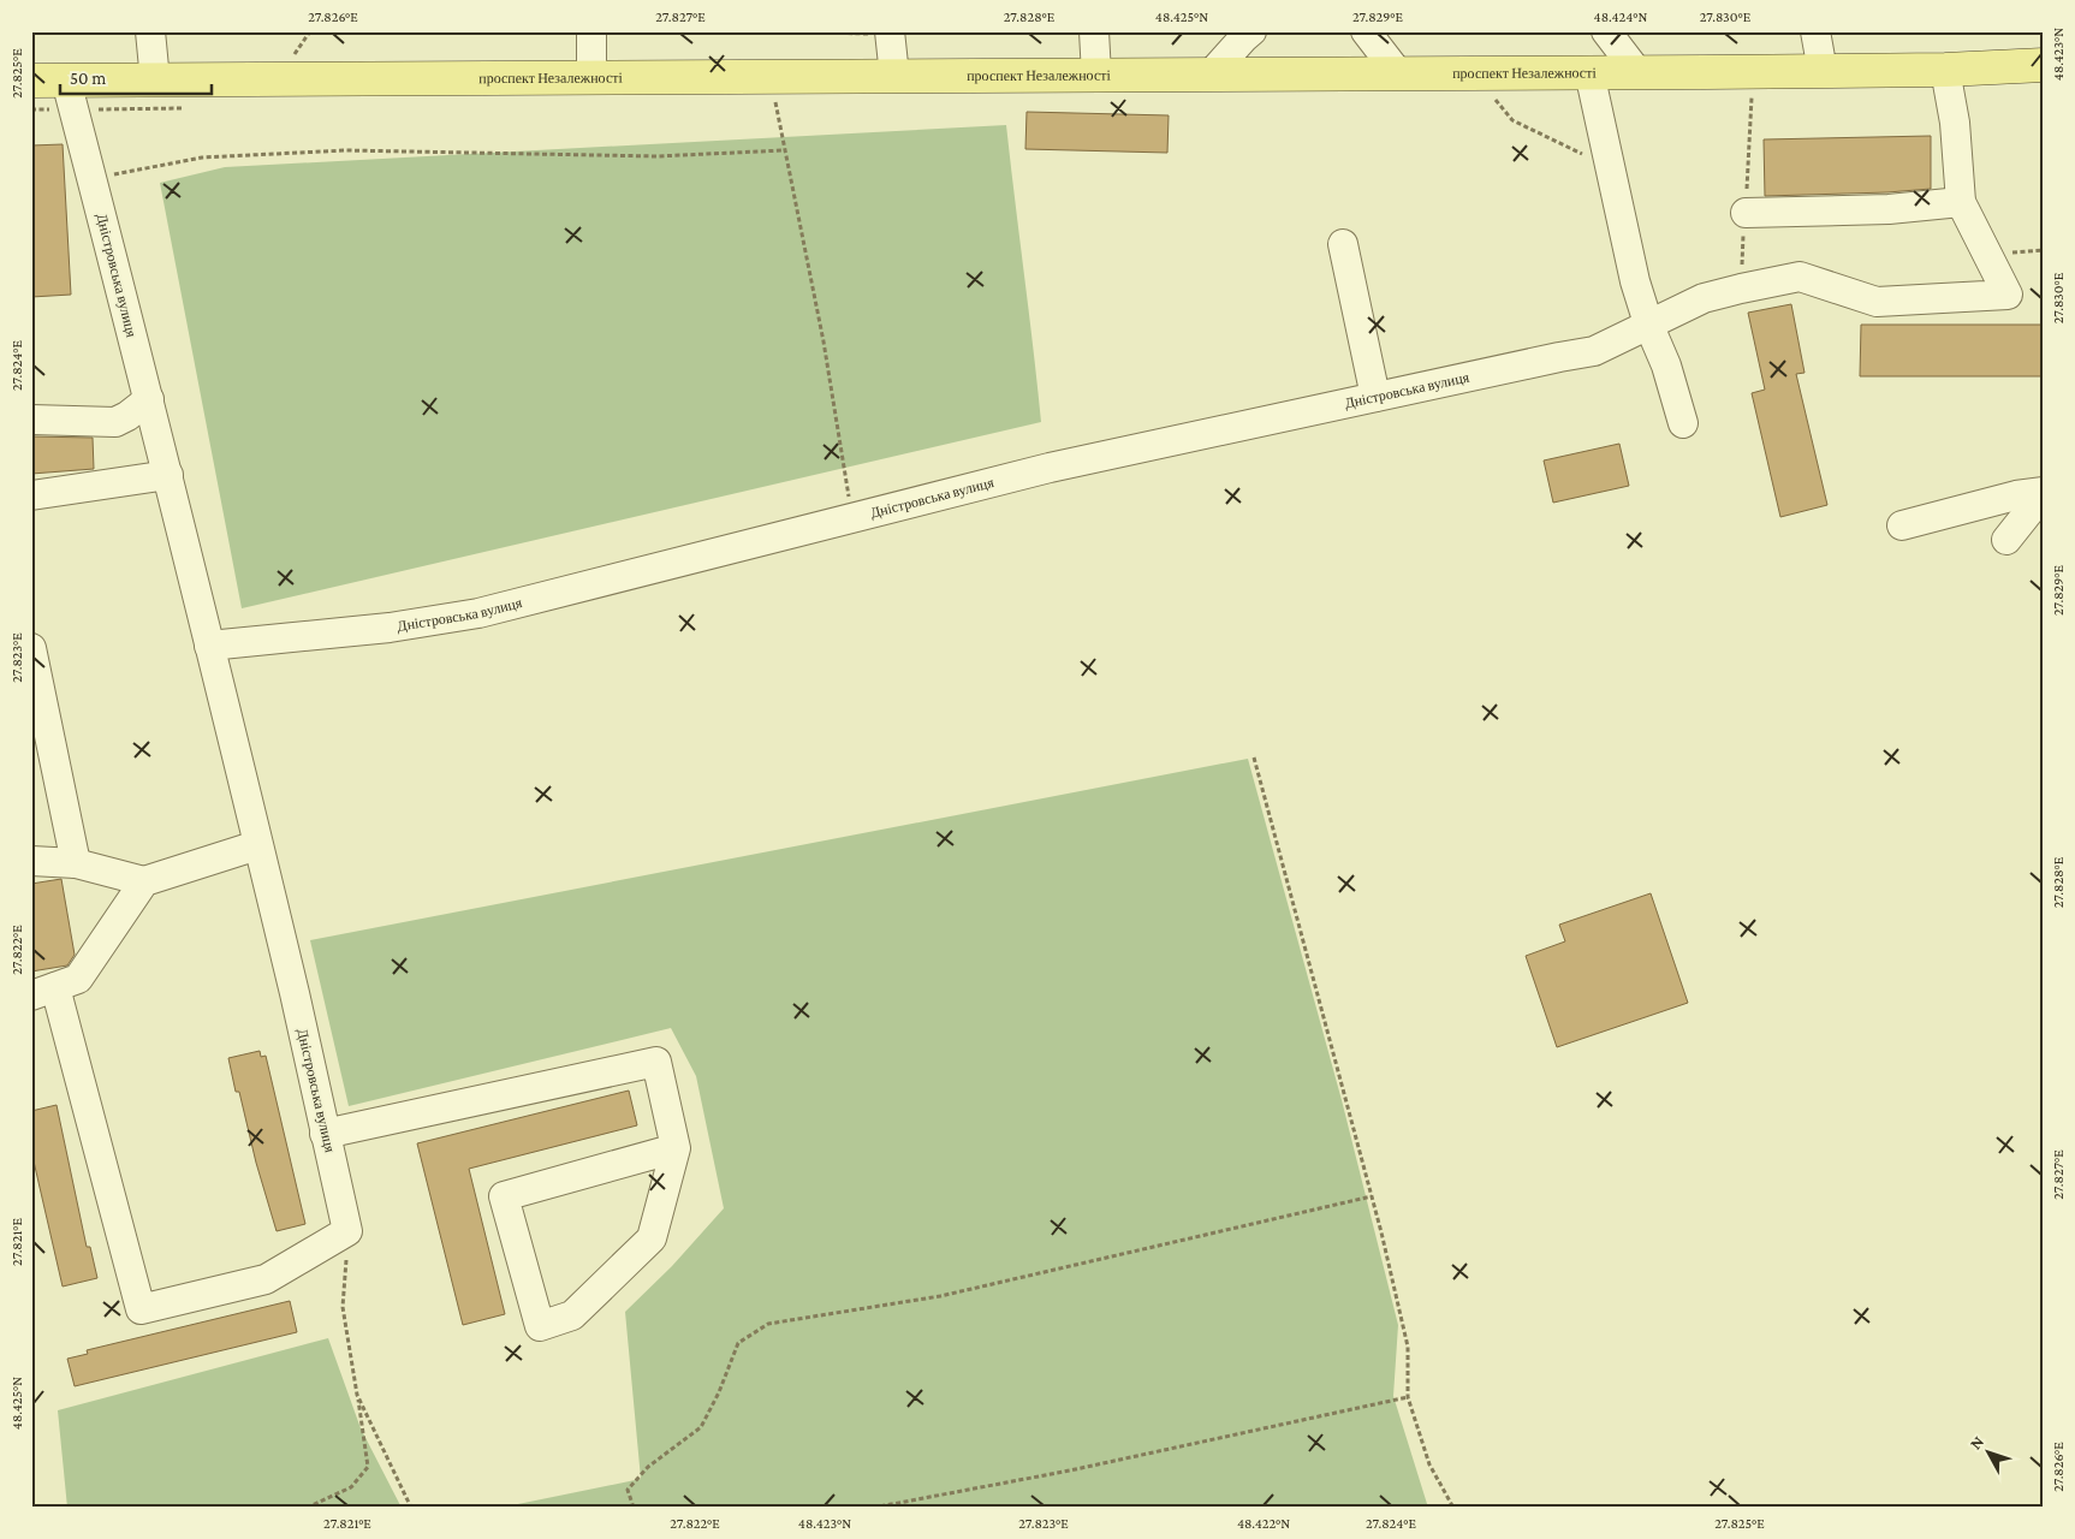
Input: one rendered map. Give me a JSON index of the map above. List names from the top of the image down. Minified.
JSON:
{"streets":{"main road":["проспект Незалежності"],"street":["Дністровська вулиця"]},"crossings":[["проспект Незалежності","Дністровська вулиця"]],"scale_bar":"50 m","north":"top left","coordinates":["27.826°E","27.827°E","27.828°E","48.425°N","27.829°E","48.424°N","27.830°E","48.423°N","27.825°E","27.824°E","27.823°E","27.822°E","27.821°E","48.422°N"]}
